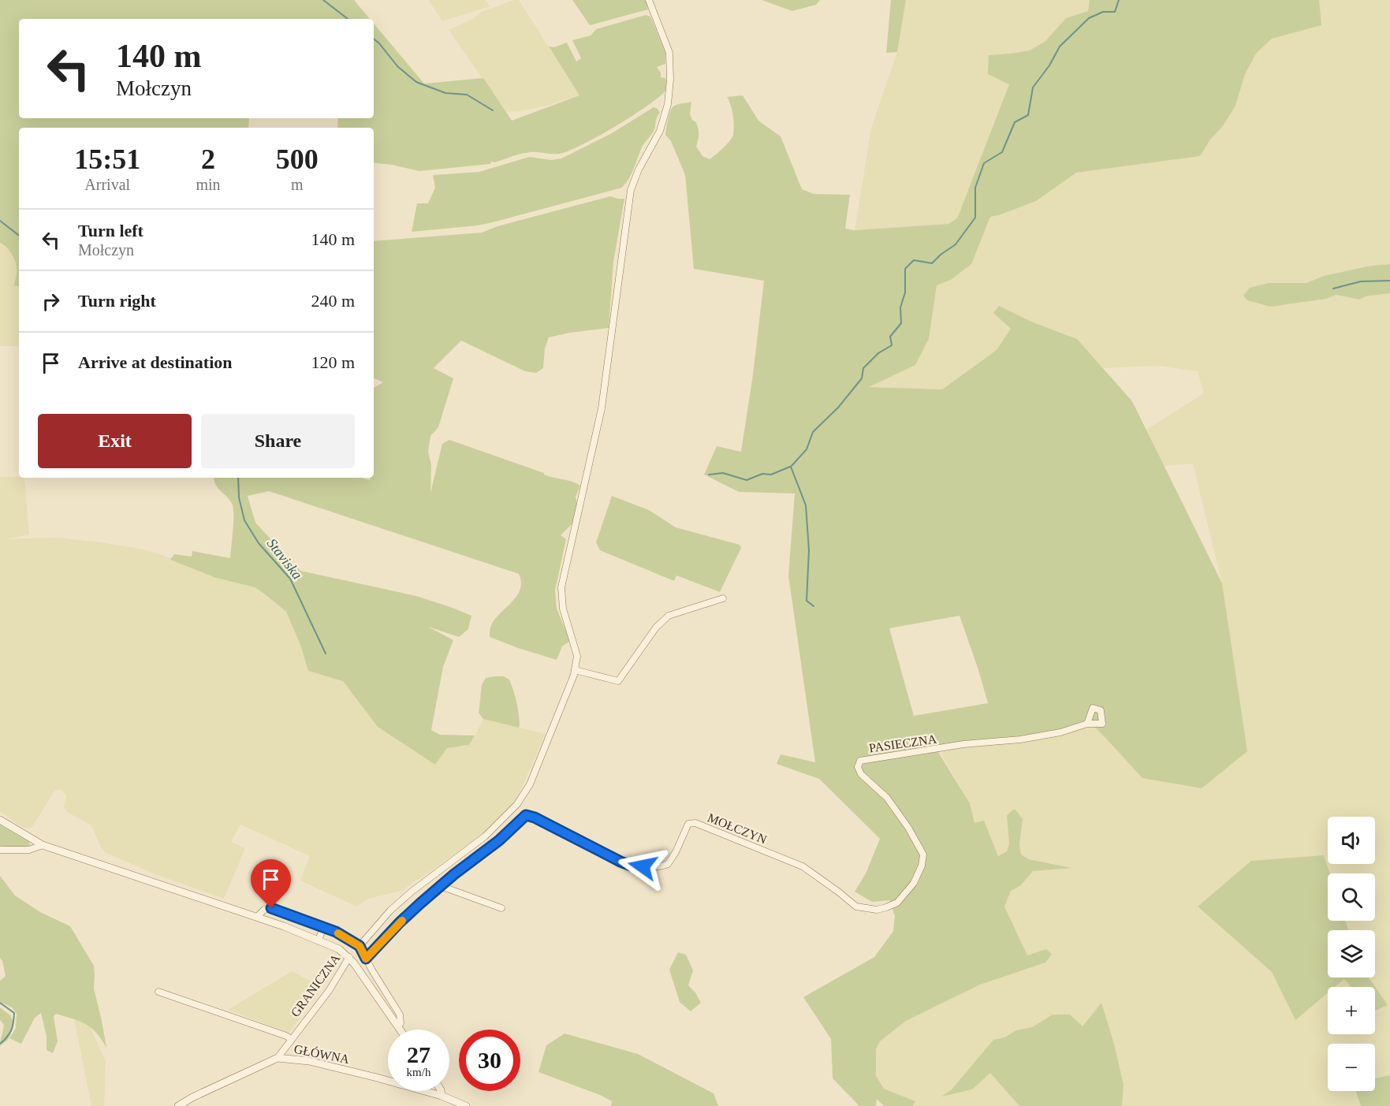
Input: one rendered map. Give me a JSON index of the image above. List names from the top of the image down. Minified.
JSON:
{"streets":{"street":["PASIECZNA","MOŁCZYN","GRANICZNA","GŁÓWNA"]},"crossings":[["PASIECZNA","MOŁCZYN"],["GRANICZNA","GŁÓWNA"]],"water":["Staviska"],"page":{"turn":["140 m","Mołczyn"],"eta":["15:51","Arrival","2","min","500","m"],"list":[{"name":"Turn left","note":"Mołczyn","value":"140 m"},{"name":"Turn right","value":"240 m"},{"name":"Arrive at destination","value":"120 m"}],"buttons":["Exit","Share"],"map_buttons":["+","−"],"speed":"27 km/h","limit":"30"}}
